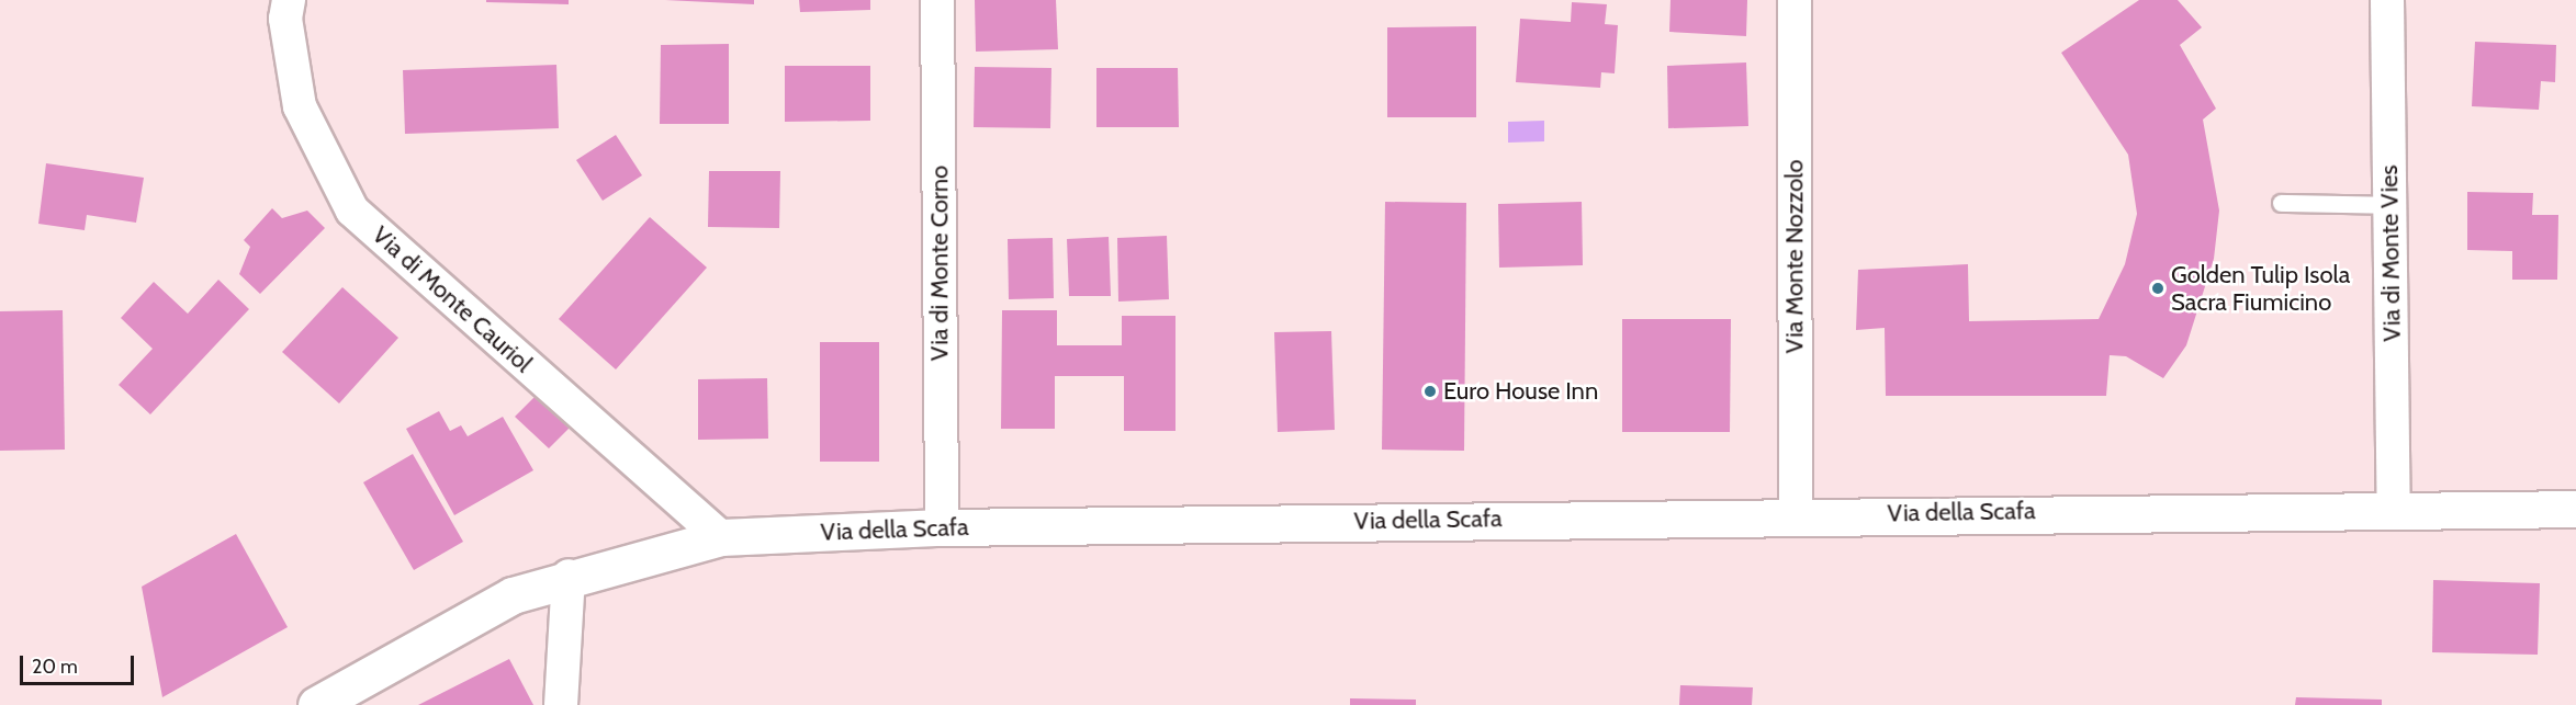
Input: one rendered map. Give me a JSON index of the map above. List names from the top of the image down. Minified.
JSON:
{"streets":{"street":["Via di Monte Vies","Via Monte Nozzolo","Via di Monte Corno","Via di Monte Cauriol","Via della Scafa"]},"crossings":[["Via di Monte Vies","Via della Scafa"],["Via Monte Nozzolo","Via della Scafa"],["Via di Monte Corno","Via della Scafa"],["Via di Monte Cauriol","Via della Scafa"]],"places":["Golden Tulip Isola Sacra Fiumicino","Euro House Inn"],"scale_bar":"20 m"}
